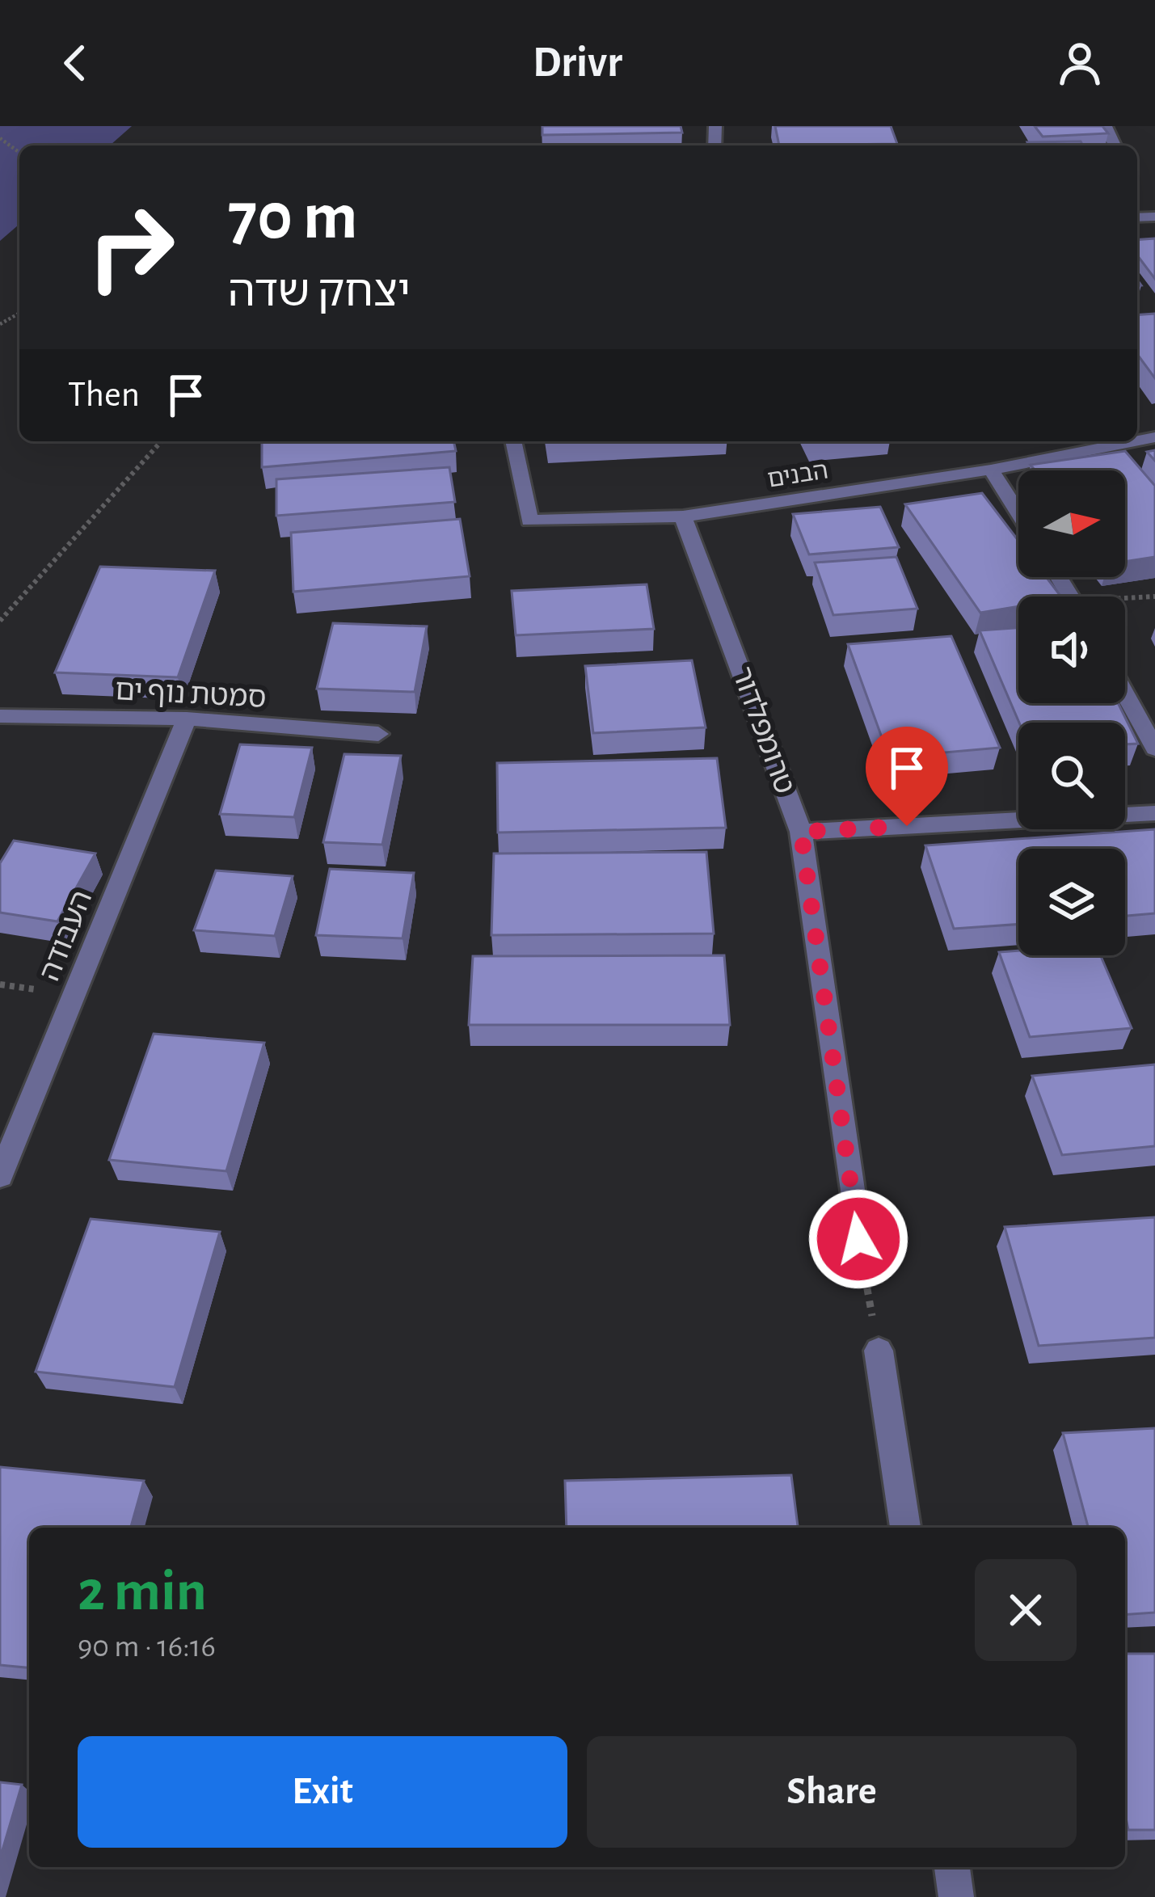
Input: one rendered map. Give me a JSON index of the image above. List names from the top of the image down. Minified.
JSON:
{"streets":{"street":["הבנים","סמטת נוף ים","טרומפלדור","העבודה"]},"crossings":[["הבנים","טרומפלדור"],["סמטת נוף ים","העבודה"]],"north":"right","page":{"header":"Drivr","turn":["70 m","יצחק שדה"],"then":"Then","heading":["2 min","90 m · 16:16"],"buttons":["Exit","Share"]}}
